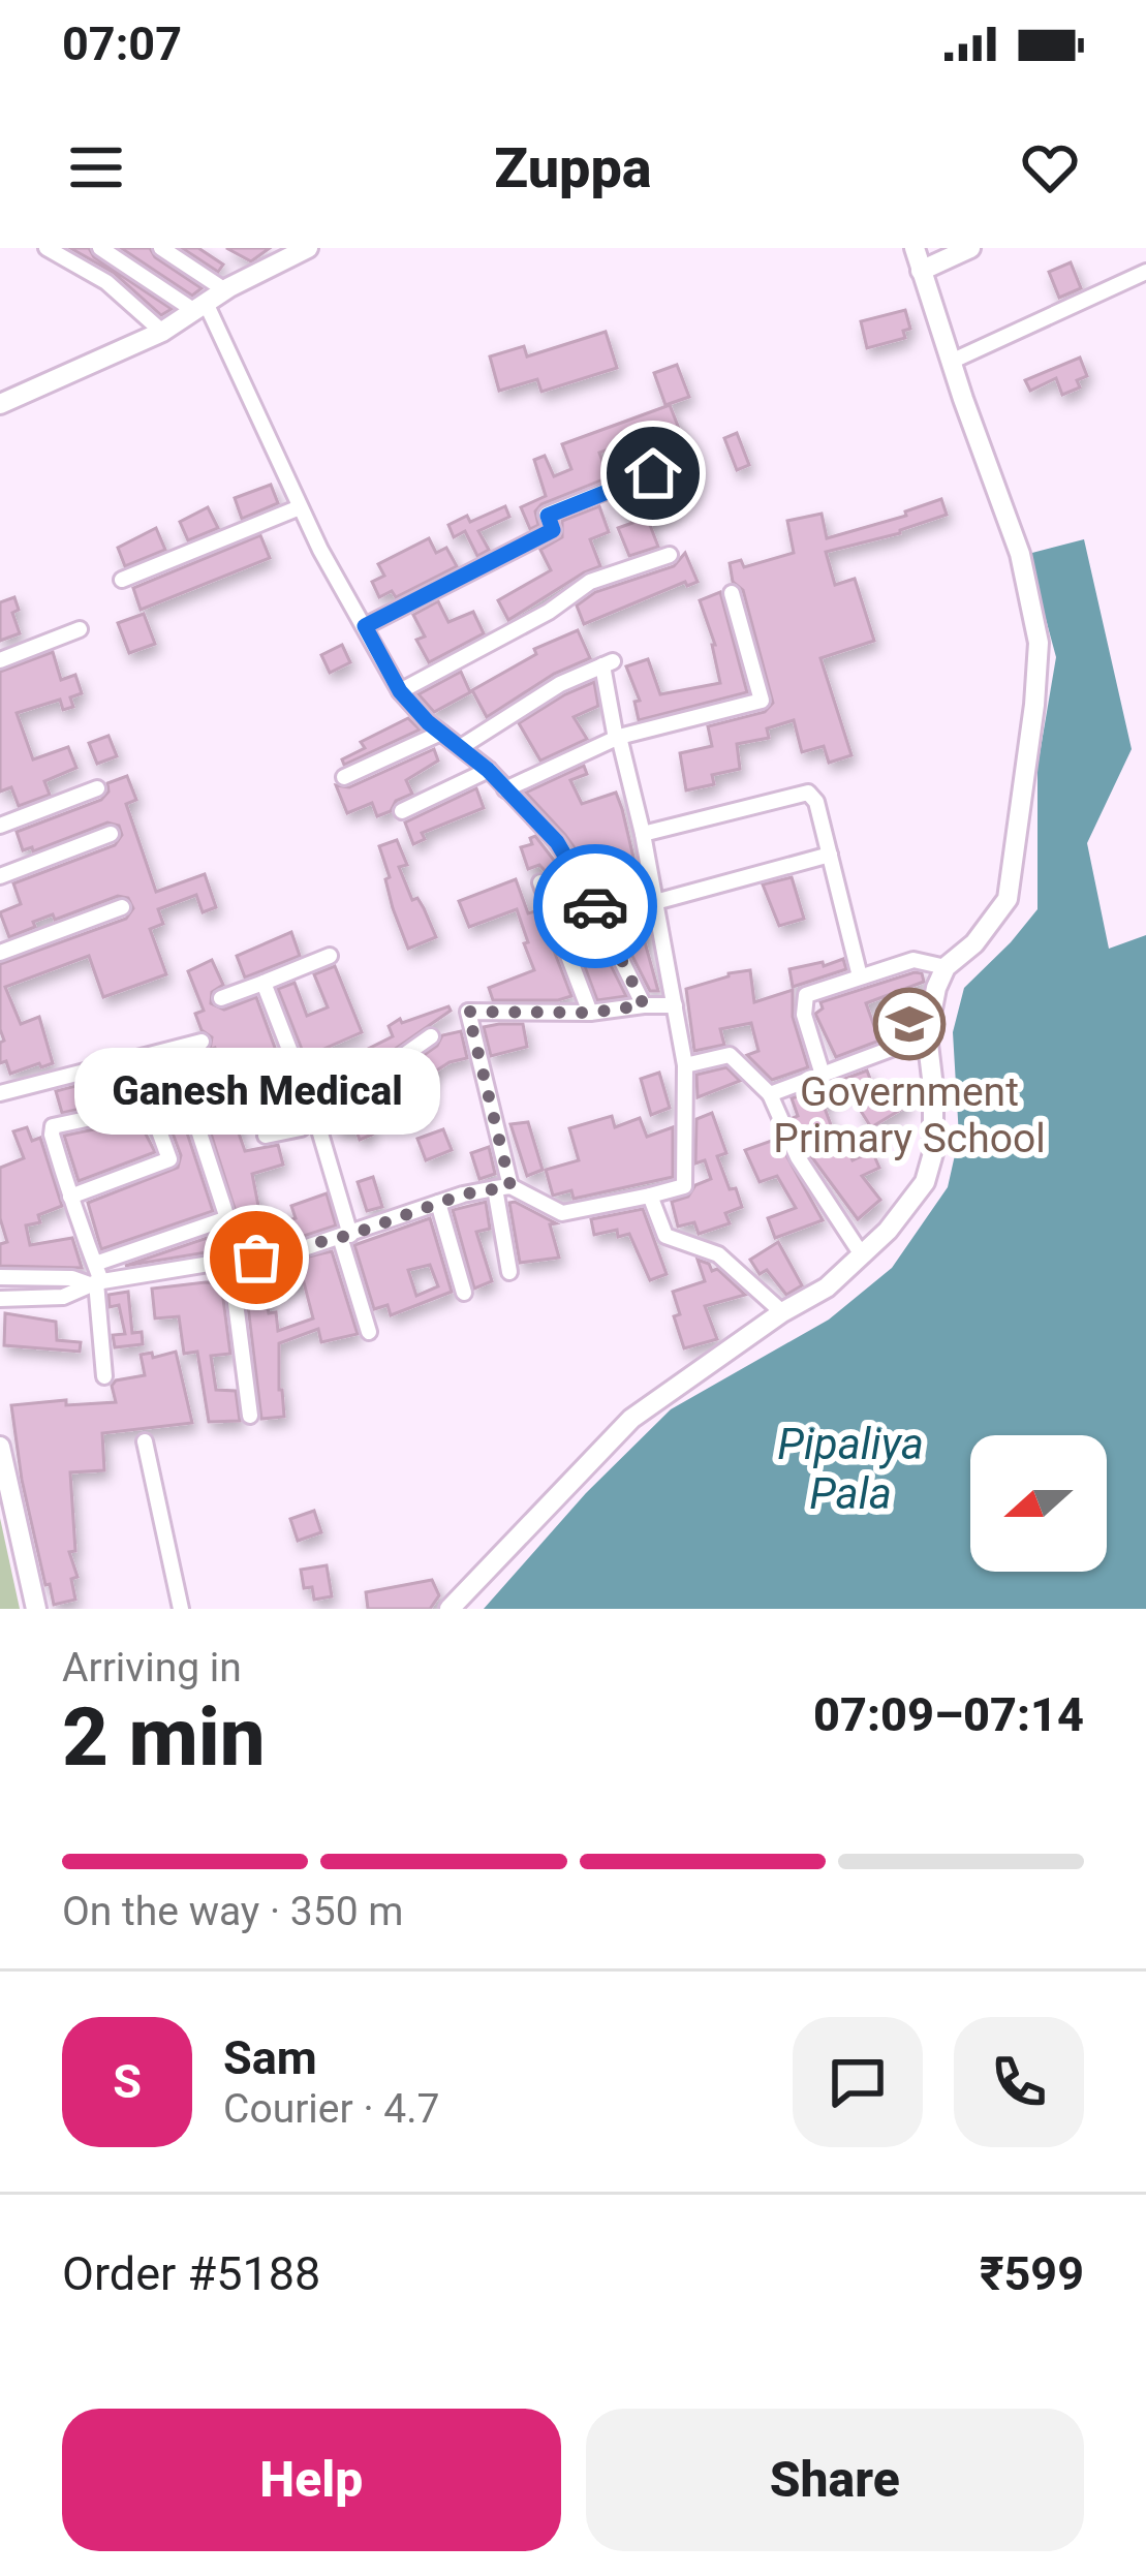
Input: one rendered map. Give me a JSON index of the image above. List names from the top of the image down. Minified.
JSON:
{"water":["Pipaliya Pala"],"places":{"school or university":["Government Primary School"],"other":["Ganesh Medical"]},"north":"left","page":{"status":"07:07","header":"Zuppa","bubble":"Ganesh Medical","heading":["2 min","Arriving in","07:09–07:14"],"panel":["Sam","Courier · 4.7","Order #5188","₹599"],"bar":"On the way · 350 m","round":"S","buttons":["Help","Share"]}}
